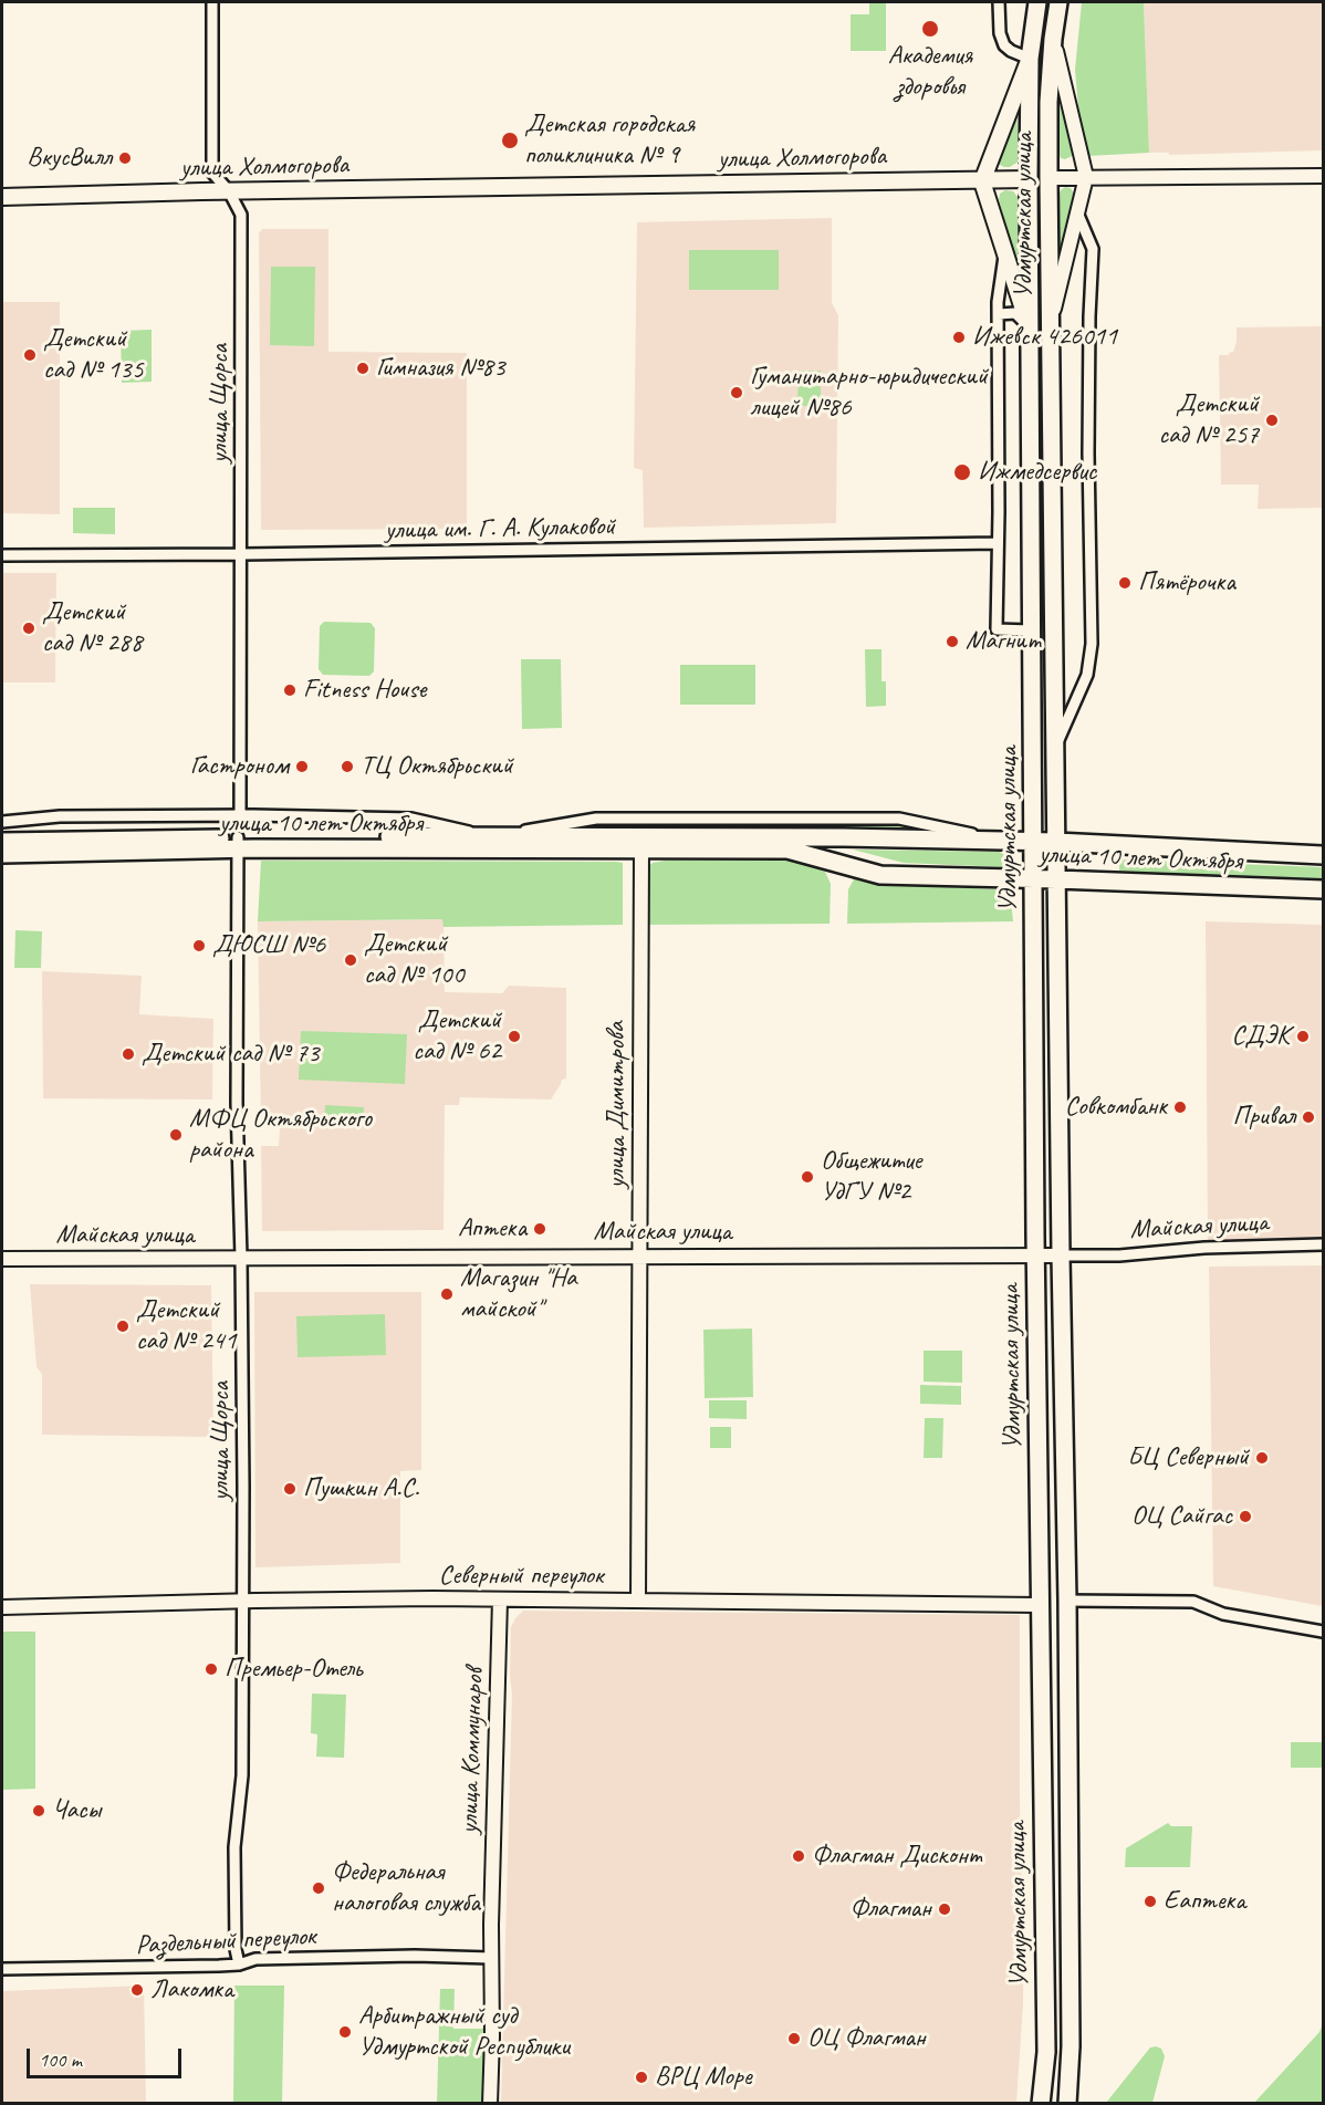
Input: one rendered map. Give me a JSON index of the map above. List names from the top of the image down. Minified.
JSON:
{"streets":{"main road":["улица Холмогорова","Удмуртская улица","улица 10 лет Октября"],"street":["улица Щорса","улица им. Г. А. Кулаковой","улица Димитрова","Майская улица","Северный переулок","улица Коммунаров","Раздельный переулок"]},"crossings":[["улица Холмогорова","Удмуртская улица"],["улица Холмогорова","улица Щорса"],["Удмуртская улица","улица им. Г. А. Кулаковой"],["Удмуртская улица","улица 10 лет Октября"],["Удмуртская улица","Майская улица"],["Удмуртская улица","Северный переулок"],["улица Щорса","улица им. Г. А. Кулаковой"],["улица Щорса","улица 10 лет Октября"],["улица Щорса","Майская улица"],["улица Щорса","Северный переулок"],["улица Щорса","Раздельный переулок"],["улица 10 лет Октября","улица Димитрова"],["улица Димитрова","Майская улица"],["улица Димитрова","Северный переулок"],["Северный переулок","улица Коммунаров"],["улица Коммунаров","Раздельный переулок"]],"places":["Академия здоровья","Детская городская поликлиника № 9","ВкусВилл","Ижевск 426011","Детский сад № 135","Гимназия №83","Гуманитарно-юридический лицей №86","Детский сад № 257","Ижмедсервис","Пятёрочка","Детский сад № 288","Магнит","Fitness House","Гастроном","ТЦ Октябрьский","ДЮСШ №6","Детский сад № 100","Детский сад № 62","СДЭК","Детский сад № 73","Совкомбанк","Привал","МФЦ Октябрьского района","Общежитие УдГУ №2","Аптека","Магазин \"На майской\"","Детский сад № 241","БЦ Северный","Пушкин А.С.","ОЦ Сайгас","Премьер-Отель","Часы","Флагман Дисконт","Федеральная налоговая служба","Еаптека","Флагман","Лакомка","Арбитражный суд Удмуртской Республики","ОЦ Флагман","ВРЦ Море"],"scale_bar":"100 m"}
